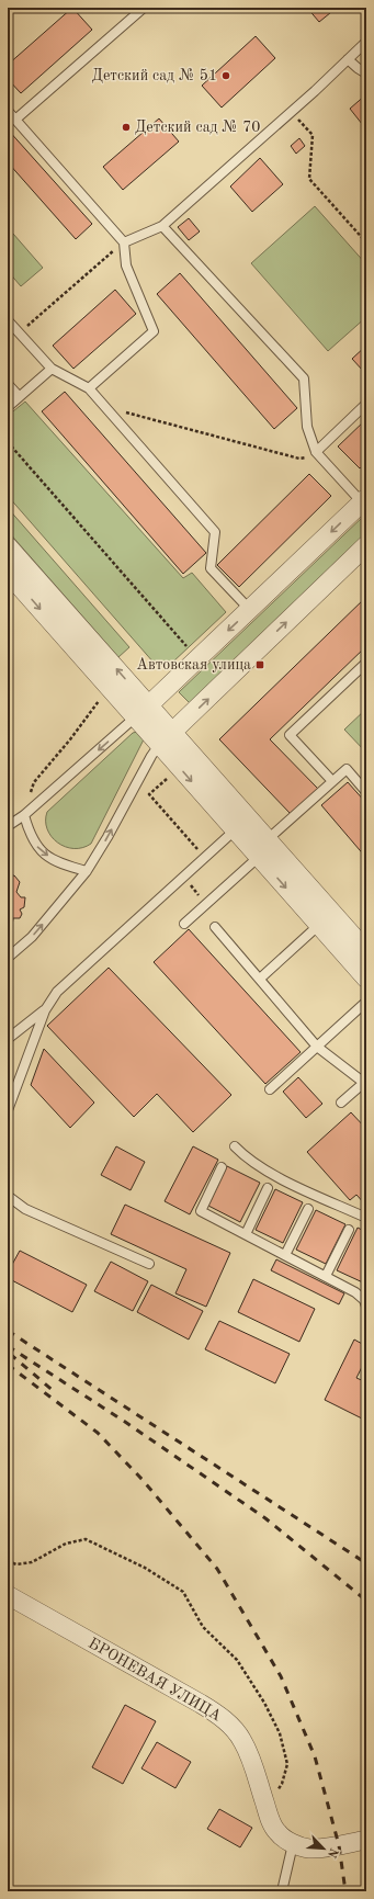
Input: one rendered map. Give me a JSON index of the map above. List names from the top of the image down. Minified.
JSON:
{"streets":{"street":["БРОНЕВАЯ УЛИЦА"]},"places":{"other":["Детский сад № 51","Детский сад № 70"],"transit":["Автовская улица"]},"north":"bottom right"}
